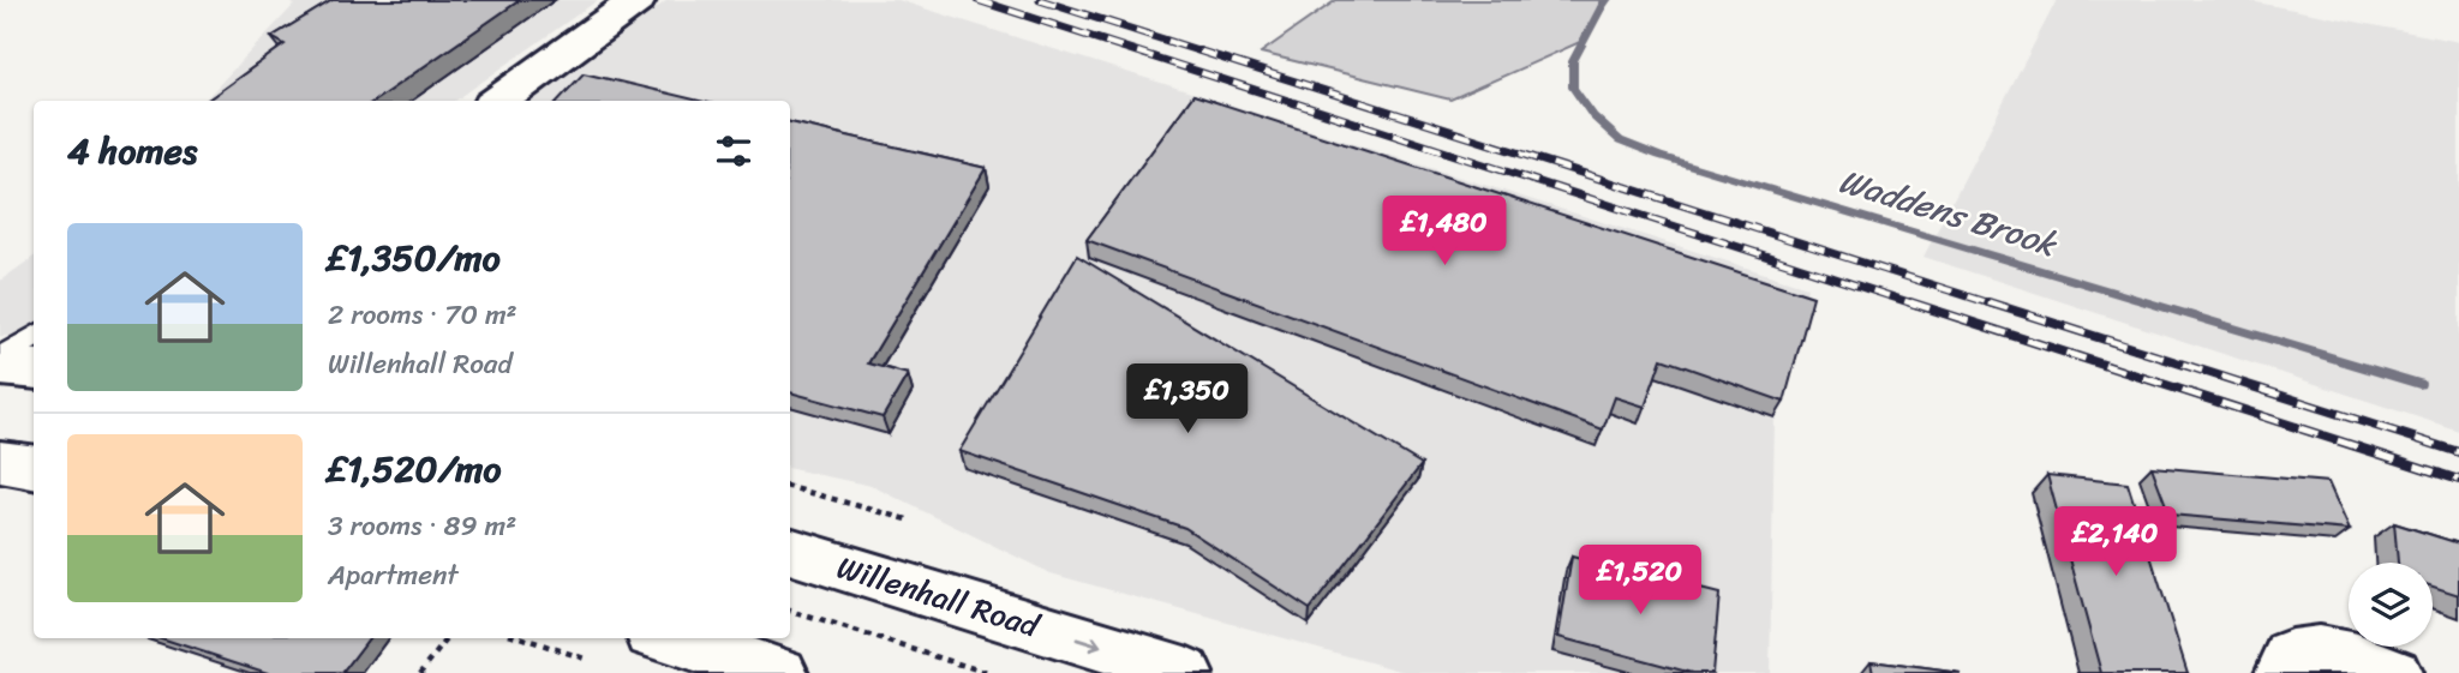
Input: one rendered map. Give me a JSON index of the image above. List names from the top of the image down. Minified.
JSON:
{"streets":{"main road":["Willenhall Road"]},"one_way":["Willenhall Road"],"water":["Waddens Brook"],"page":{"heading":"4 homes","price":["£1,480","£1,350","£2,140","£1,520"],"list":[{"name":"£1,350/mo","note":"2 rooms · 70 m² · Willenhall Road"},{"name":"£1,520/mo","note":"3 rooms · 89 m² · Apartment"}]}}
